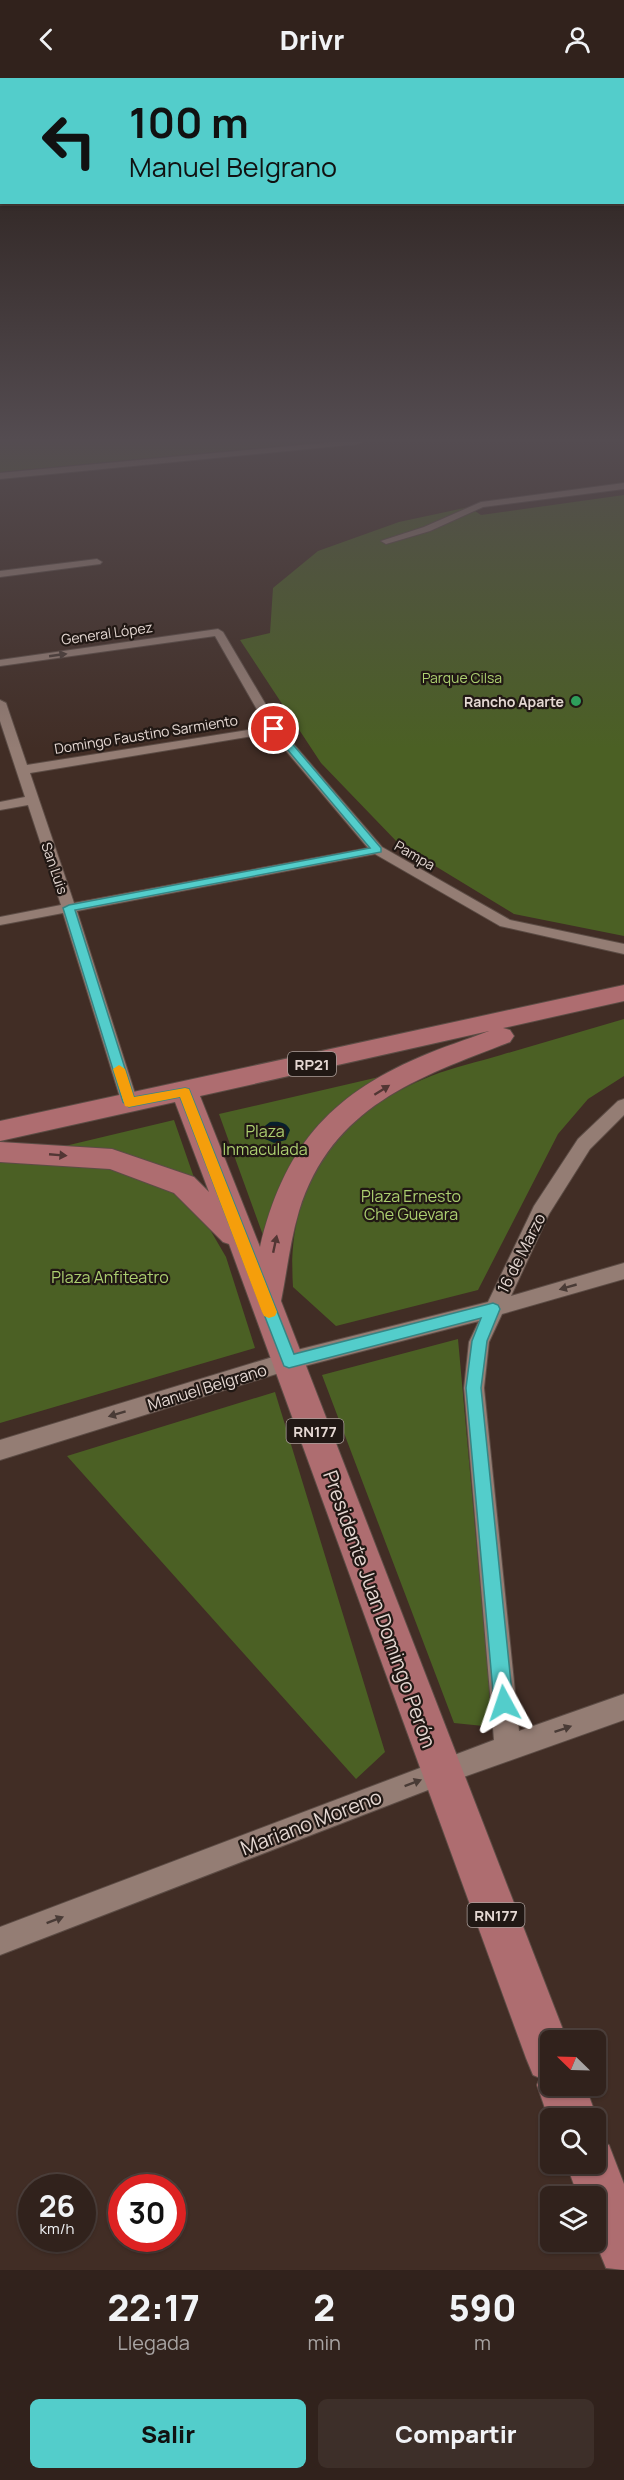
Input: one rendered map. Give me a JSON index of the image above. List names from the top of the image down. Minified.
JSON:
{"streets":{"main road":["RP21","RN177","Presidente Juan Domingo Perón"],"street":["General López","Domingo Faustino Sarmiento","Pampa","San Luis","16 de Marzo","Manuel Belgrano","Mariano Moreno"]},"crossings":[["General López","Pampa"],["Domingo Faustino Sarmiento","Pampa"],["Domingo Faustino Sarmiento","San Luis"],["San Luis","RP21"],["RP21","Presidente Juan Domingo Perón"],["16 de Marzo","Manuel Belgrano"],["16 de Marzo","Mariano Moreno"],["Manuel Belgrano","Presidente Juan Domingo Perón"],["Presidente Juan Domingo Perón","Mariano Moreno"]],"one_way":["Manuel Belgrano","Mariano Moreno"],"parks":["Parque Cilsa","Plaza Inmaculada","Plaza Ernesto Che Guevara","Plaza Anfiteatro"],"places":["Rancho Aparte"],"north":"top left","page":{"header":"Drivr","turn":["100 m","Manuel Belgrano"],"speed":"26 km/h","limit":"30","eta":["22:17","Llegada","2","min","590","m"],"buttons":["Salir","Compartir"]}}
